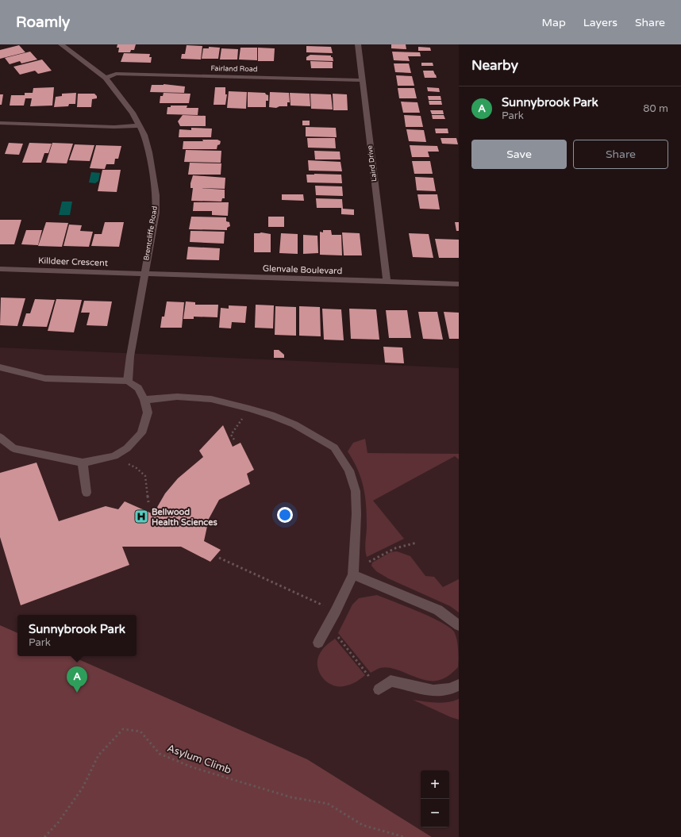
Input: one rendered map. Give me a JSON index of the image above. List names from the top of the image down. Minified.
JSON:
{"streets":{"street":["Fairland Road","Laird Drive","Brentcliffe Road","Killdeer Crescent","Glenvale Boulevard"],"path":["Asylum Climb"]},"crossings":[["Fairland Road","Laird Drive"],["Fairland Road","Brentcliffe Road"],["Laird Drive","Glenvale Boulevard"],["Brentcliffe Road","Killdeer Crescent"],["Brentcliffe Road","Glenvale Boulevard"],["Killdeer Crescent","Glenvale Boulevard"]],"places":{"hospital":["Bellwood Health Sciences"]},"page":{"header":"Roamly","nav":["Map","Layers","Share"],"heading":"Nearby","list":[{"mark":"A","name":"Sunnybrook Park","note":"Park","value":"80 m"}],"buttons":["Save","Share"],"popup":["Sunnybrook Park","Park"],"pins":"A","map_buttons":["+","−"]}}
